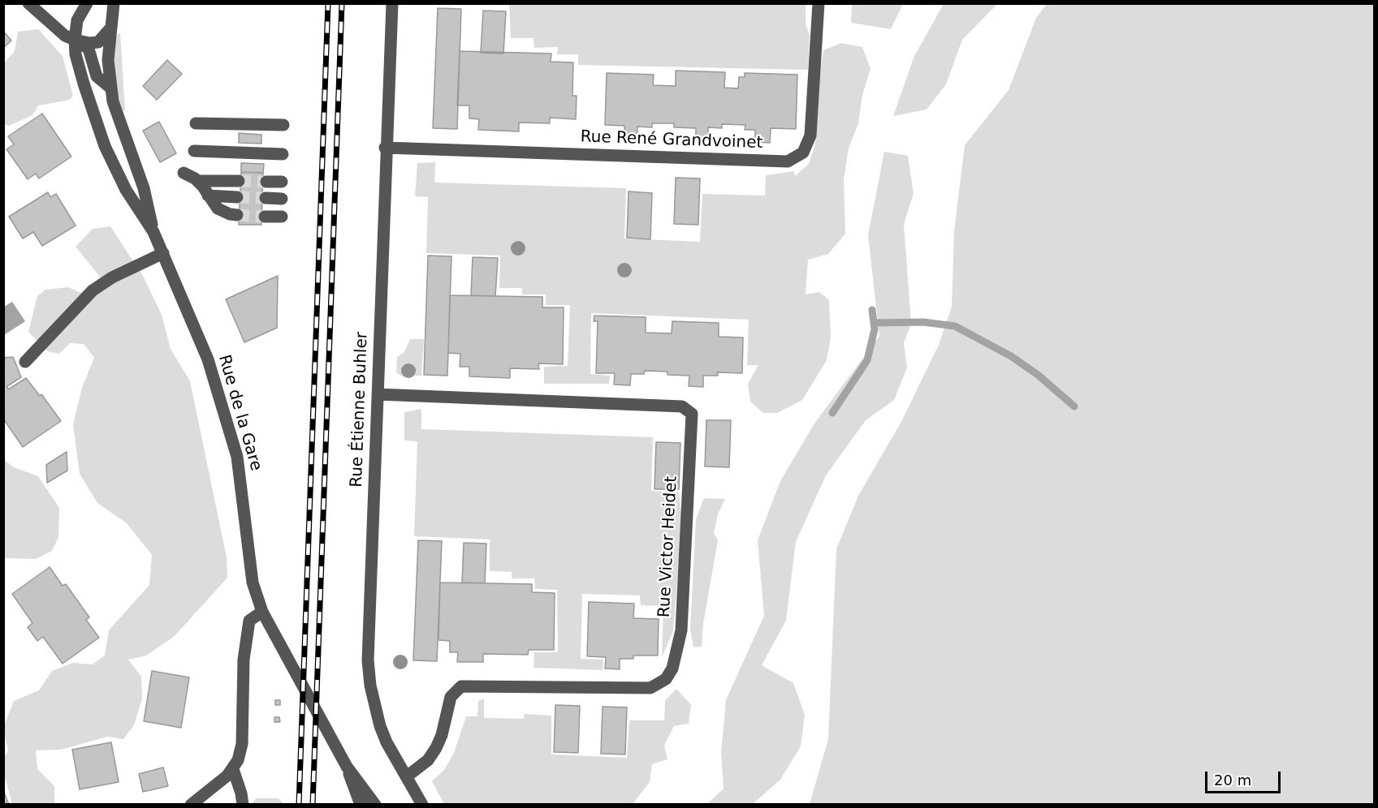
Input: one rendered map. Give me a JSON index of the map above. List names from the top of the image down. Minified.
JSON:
{"streets":{"street":["Rue René Grandvoinet","Rue Étienne Buhler","Rue de la Gare","Rue Victor Heidet"]},"crossings":[["Rue René Grandvoinet","Rue Étienne Buhler"],["Rue Étienne Buhler","Rue Victor Heidet"]],"scale_bar":"20 m"}
